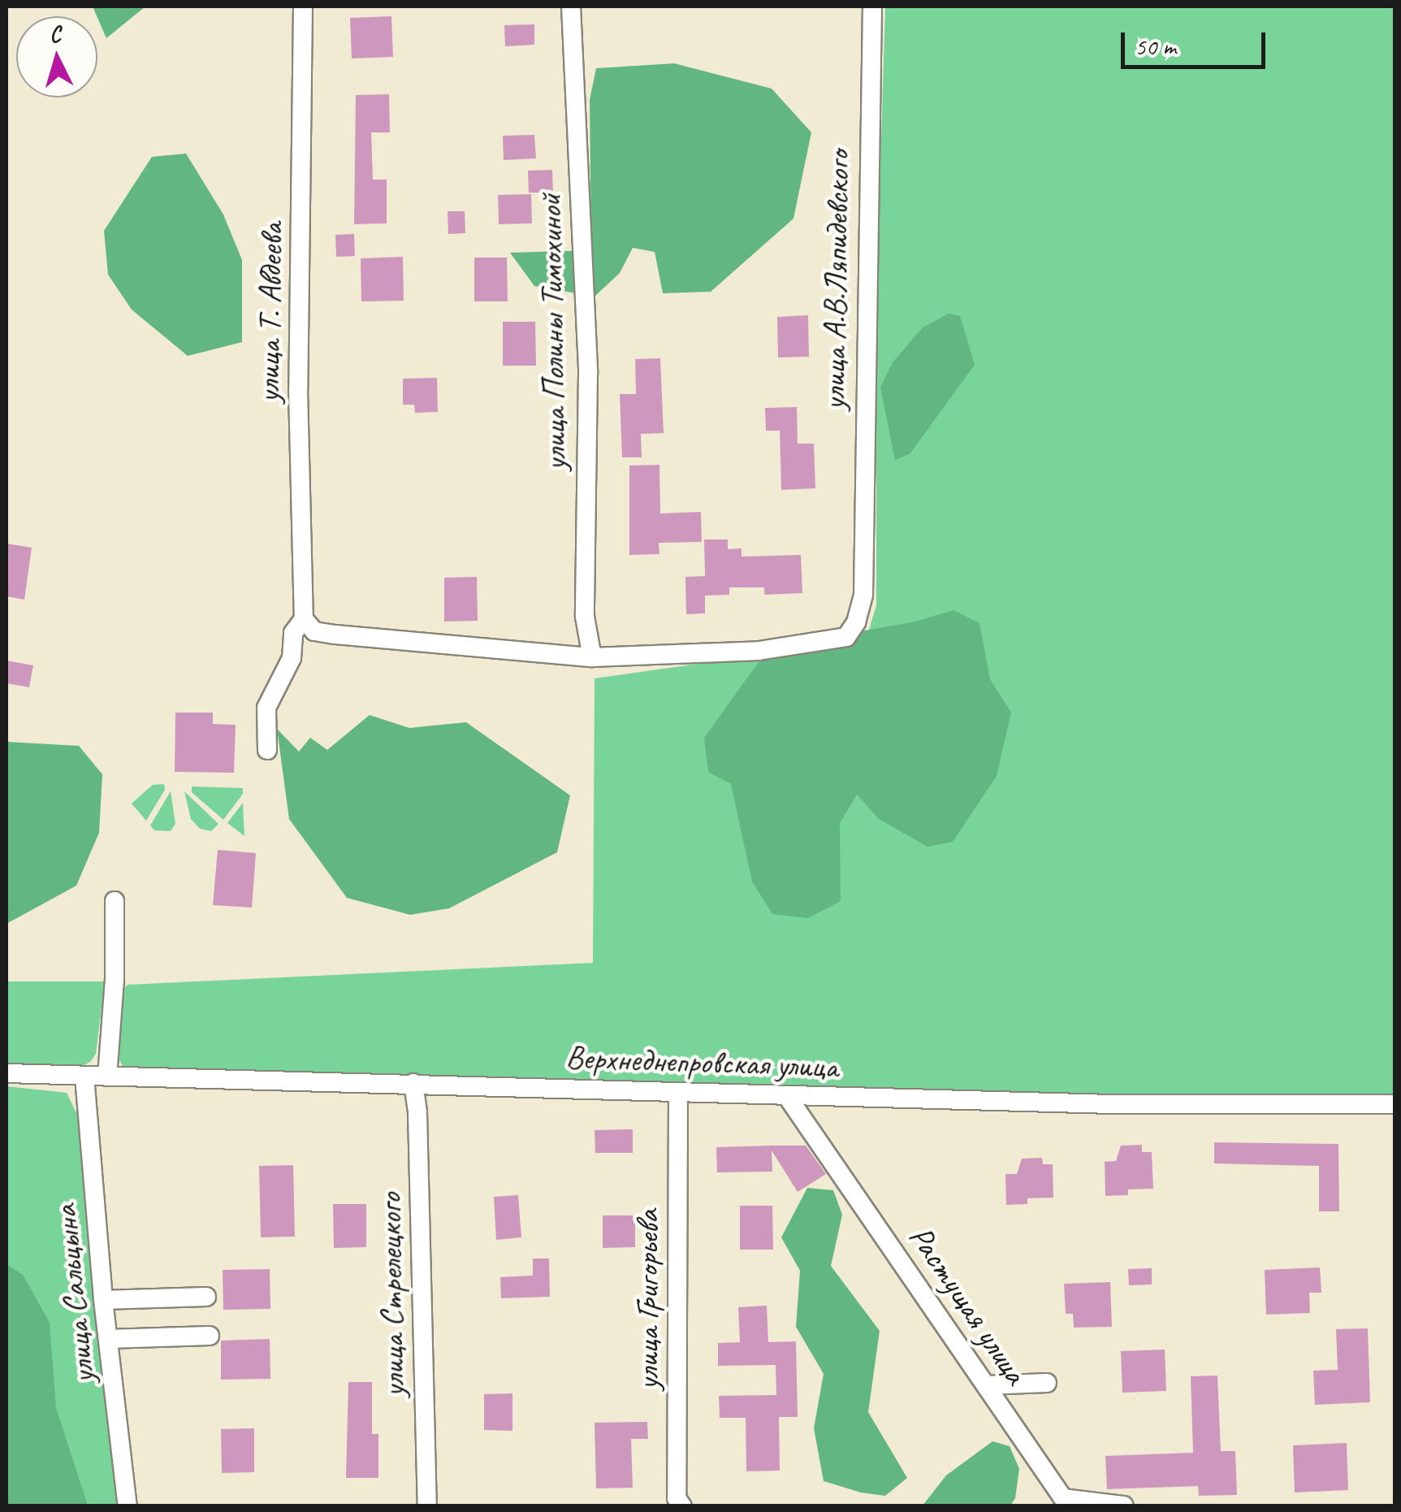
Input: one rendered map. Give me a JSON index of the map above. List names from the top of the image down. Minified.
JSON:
{"streets":{"street":["улица А.В.Ляпидевского","улица Т. Авдеева","улица Полины Тимохиной","Верхнеднепровская улица","улица Сальцына","улица Стрелецкого","улица Григорьева","Растущая улица"]},"crossings":[["улица А.В.Ляпидевского","улица Полины Тимохиной"],["Верхнеднепровская улица","улица Сальцына"],["Верхнеднепровская улица","улица Стрелецкого"],["Верхнеднепровская улица","улица Григорьева"],["Верхнеднепровская улица","Растущая улица"]],"scale_bar":"50 m","north":"top"}
